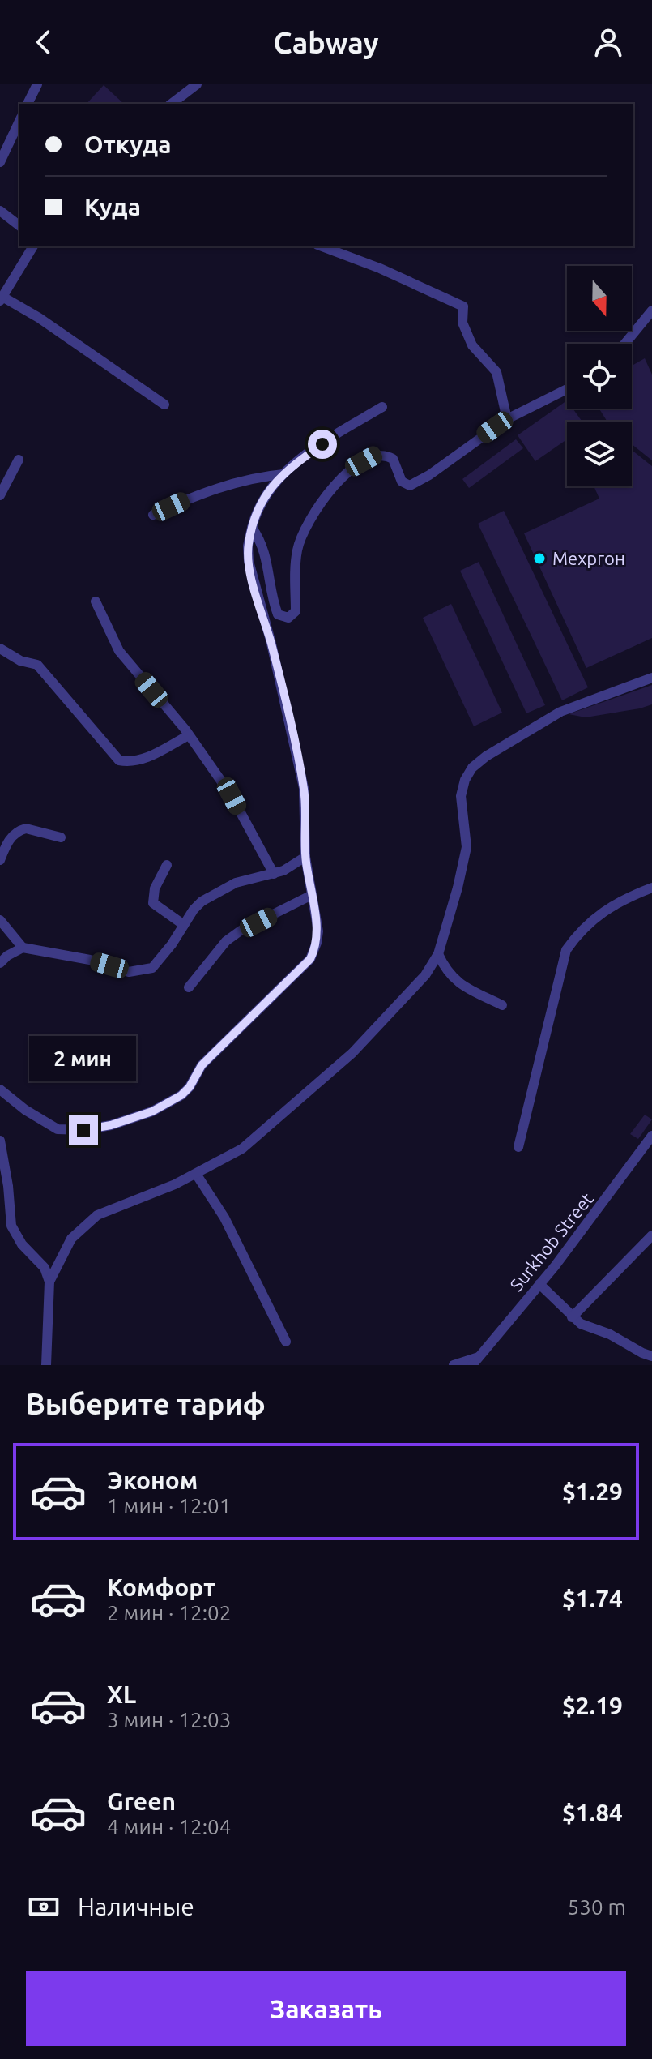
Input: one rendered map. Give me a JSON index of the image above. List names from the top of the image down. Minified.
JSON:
{"streets":{"street":["Surkhob Street"]},"places":["Мехргон"],"north":"bottom","page":{"header":"Cabway","banner":["Откуда","Куда"],"bubble":"2 мин","heading":"Выберите тариф","list":[{"name":"Эконом","note":"1 мин · 12:01","value":"$1.29"},{"name":"Комфорт","note":"2 мин · 12:02","value":"$1.74"},{"name":"XL","note":"3 мин · 12:03","value":"$2.19"},{"name":"Green","note":"4 мин · 12:04","value":"$1.84"}],"pay":["Наличные","530 m"],"buttons":"Заказать"}}
